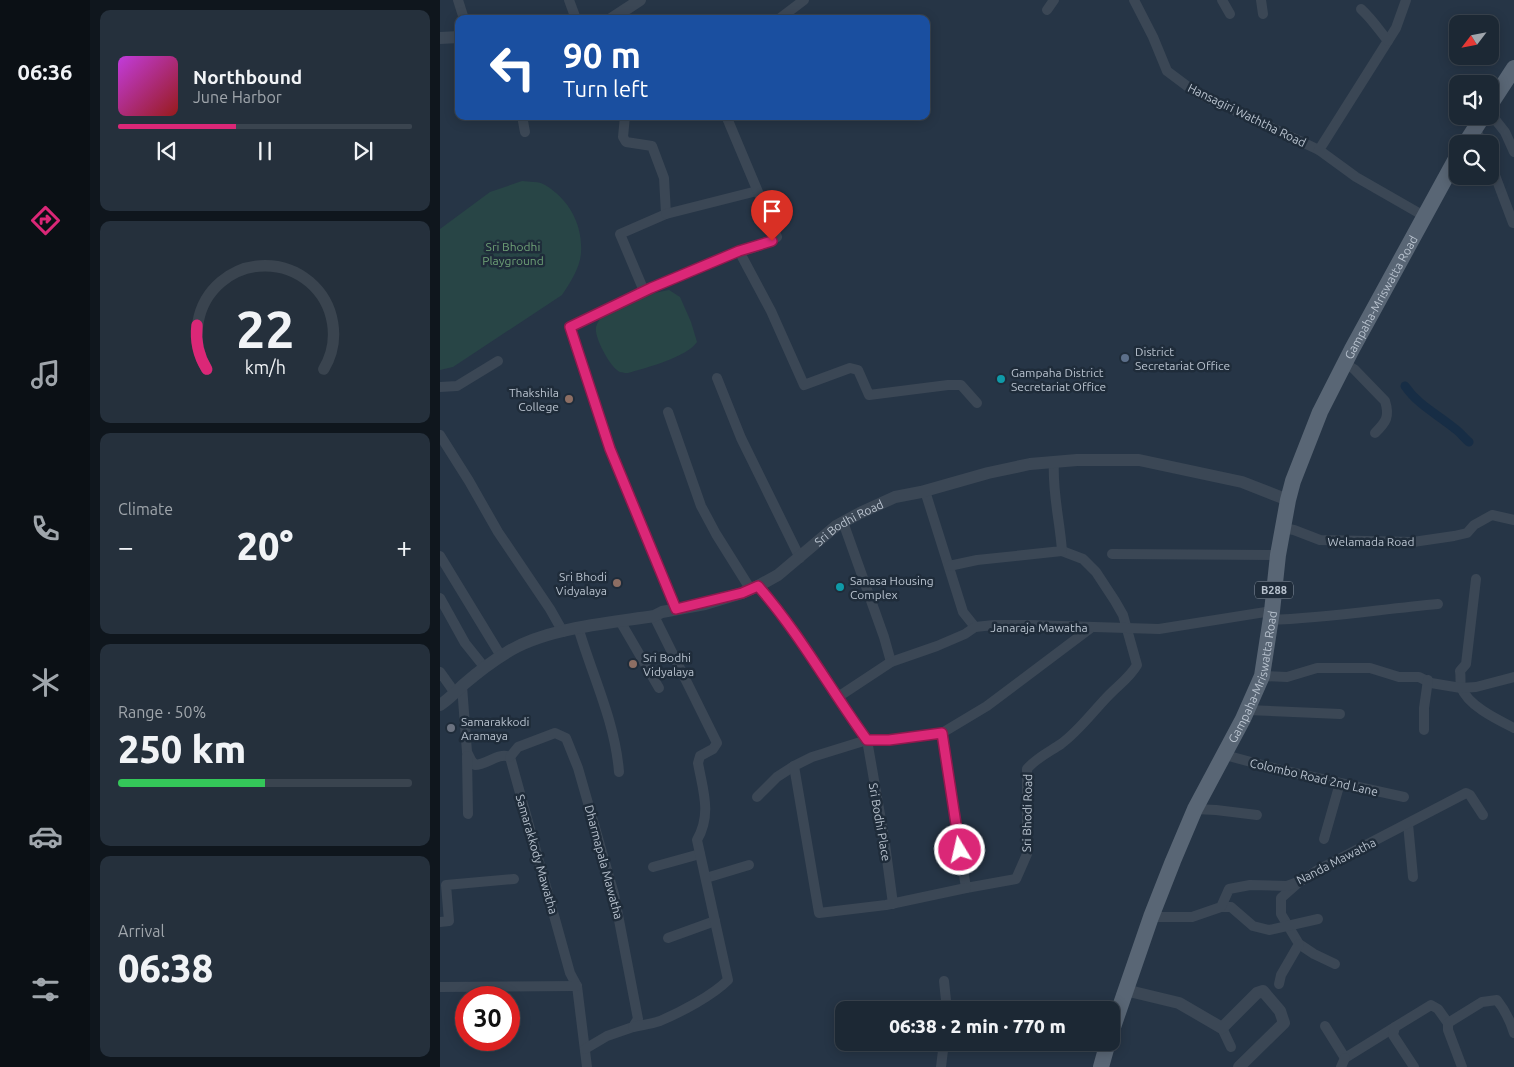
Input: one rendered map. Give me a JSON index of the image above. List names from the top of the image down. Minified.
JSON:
{"streets":{"main road":["Gampaha-Mriswatta Road","B288"],"street":["Hansagiri Waththa Road","Sri Bodhi Road","Welamada Road","Janaraja Mawatha","Colombo Road 2nd Lane","Sri Bhodi Road","Sri Bodhi Place","Samarakkody Mawatha","Nanda Mawatha","Dharmapala Mawatha"]},"crossings":[["Hansagiri Waththa Road","Gampaha-Mriswatta Road"],["Gampaha-Mriswatta Road","Sri Bodhi Road"],["Gampaha-Mriswatta Road","Welamada Road"],["Gampaha-Mriswatta Road","Janaraja Mawatha"],["Gampaha-Mriswatta Road","Colombo Road 2nd Lane"],["Janaraja Mawatha","Sri Bhodi Road"],["Samarakkody Mawatha","Dharmapala Mawatha"]],"parks":["Sri Bhodhi Playground"],"places":["District Secretariat Office","Gampaha District Secretariat Office","Thakshila College","Sri Bhodi Vidyalaya","Sanasa Housing Complex","Sri Bodhi Vidyalaya","Samarakkodi Aramaya"],"north":"bottom left","page":{"tabs":"06:36","turn":["90 m","Turn left"],"song":["Northbound","June Harbor"],"tile":["Climate",["Range · 50%","250 km"],["Arrival","06:38"]],"heat":["−","20°","+"],"limit":"30","trip":"06:38 · 2 min · 770 m","gauge":["22","km/h"]}}
